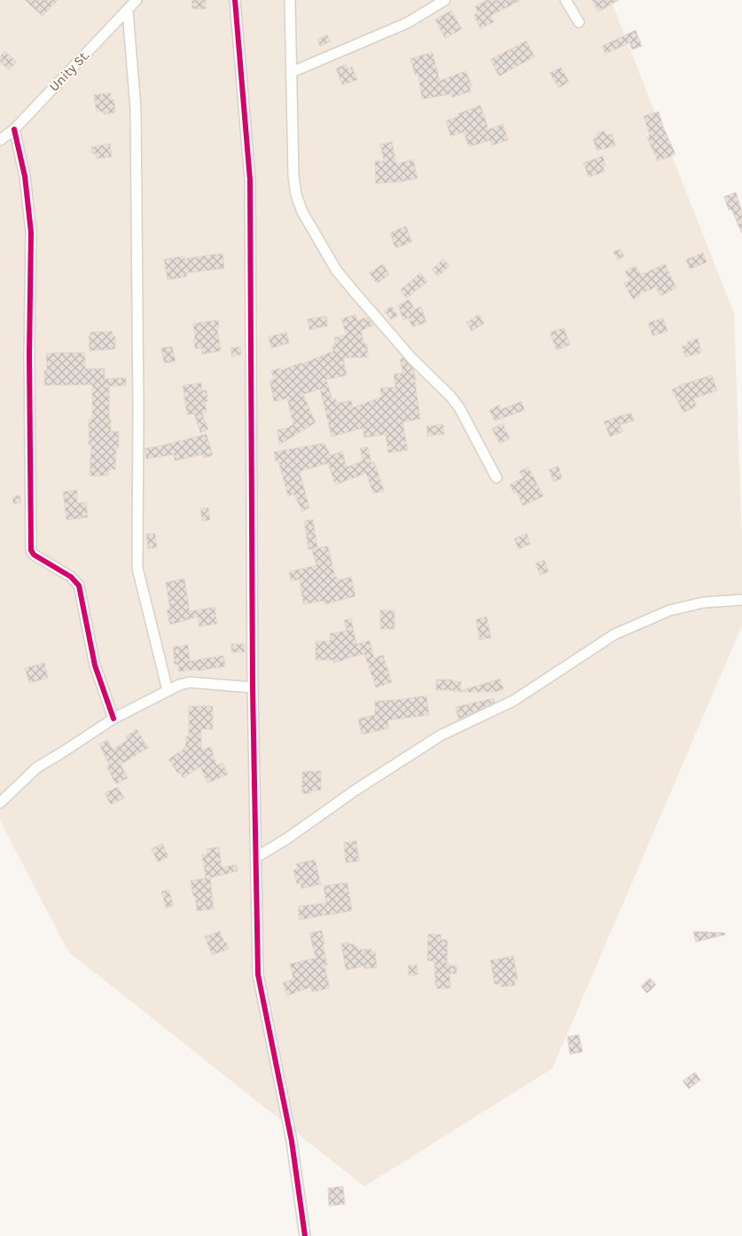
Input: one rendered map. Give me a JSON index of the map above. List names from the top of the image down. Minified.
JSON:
{"streets":{"street":["Unity St."]}}
